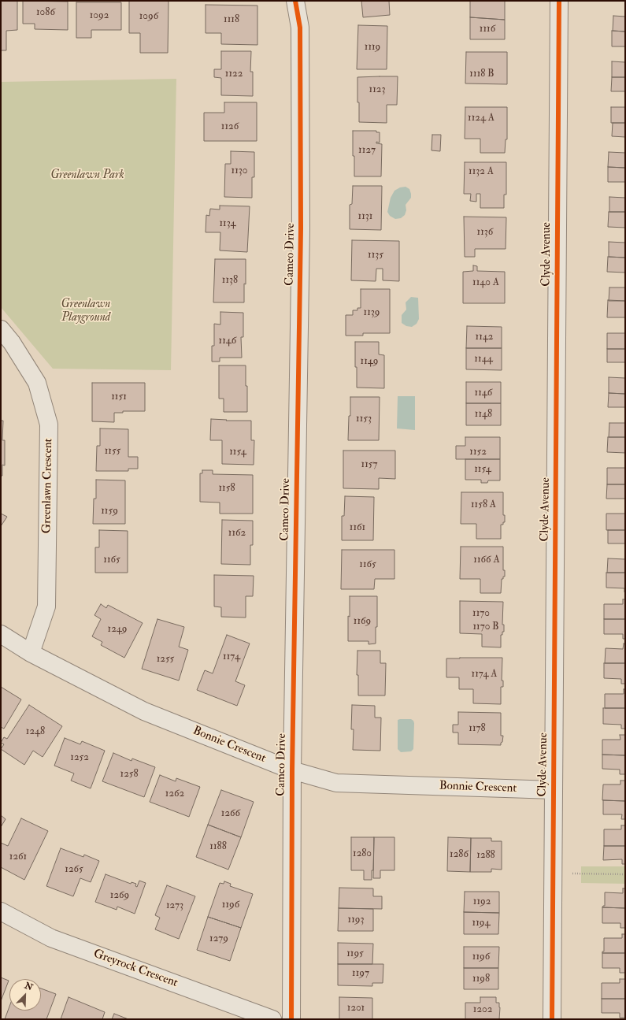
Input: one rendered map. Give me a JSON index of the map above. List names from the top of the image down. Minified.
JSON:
{"streets":{"street":["Cameo Drive","Clyde Avenue","Greenlawn Crescent","Bonnie Crescent","Greyrock Crescent"]},"crossings":[["Cameo Drive","Bonnie Crescent"],["Clyde Avenue","Bonnie Crescent"],["Greenlawn Crescent","Bonnie Crescent"]],"parks":["Greenlawn Park","Greenlawn Playground"],"house_numbers":["1086","1092","1096","1118","1116","1119","1122","1118 B","1123","1124 A","1126","1127","1130","1132 A","1131","1134","1136","1135","1138","1140 A","1139","1142","1146","1144","1149","1146","1151","1148","1153","1155","1154","1152","1157","1154","1158","1158 A","1159","1161","1162","1165","1166 A","1165","1170","1169","1170 B","1249","1174","1255","1174 A","1178","1248","1252","1258","1262","1266","1188","1280","1286","1288","1261","1265","1269","1192","1196","1273","1193","1194","1279","1195","1196","1197","1198","1201","1202"],"north":"top right"}
